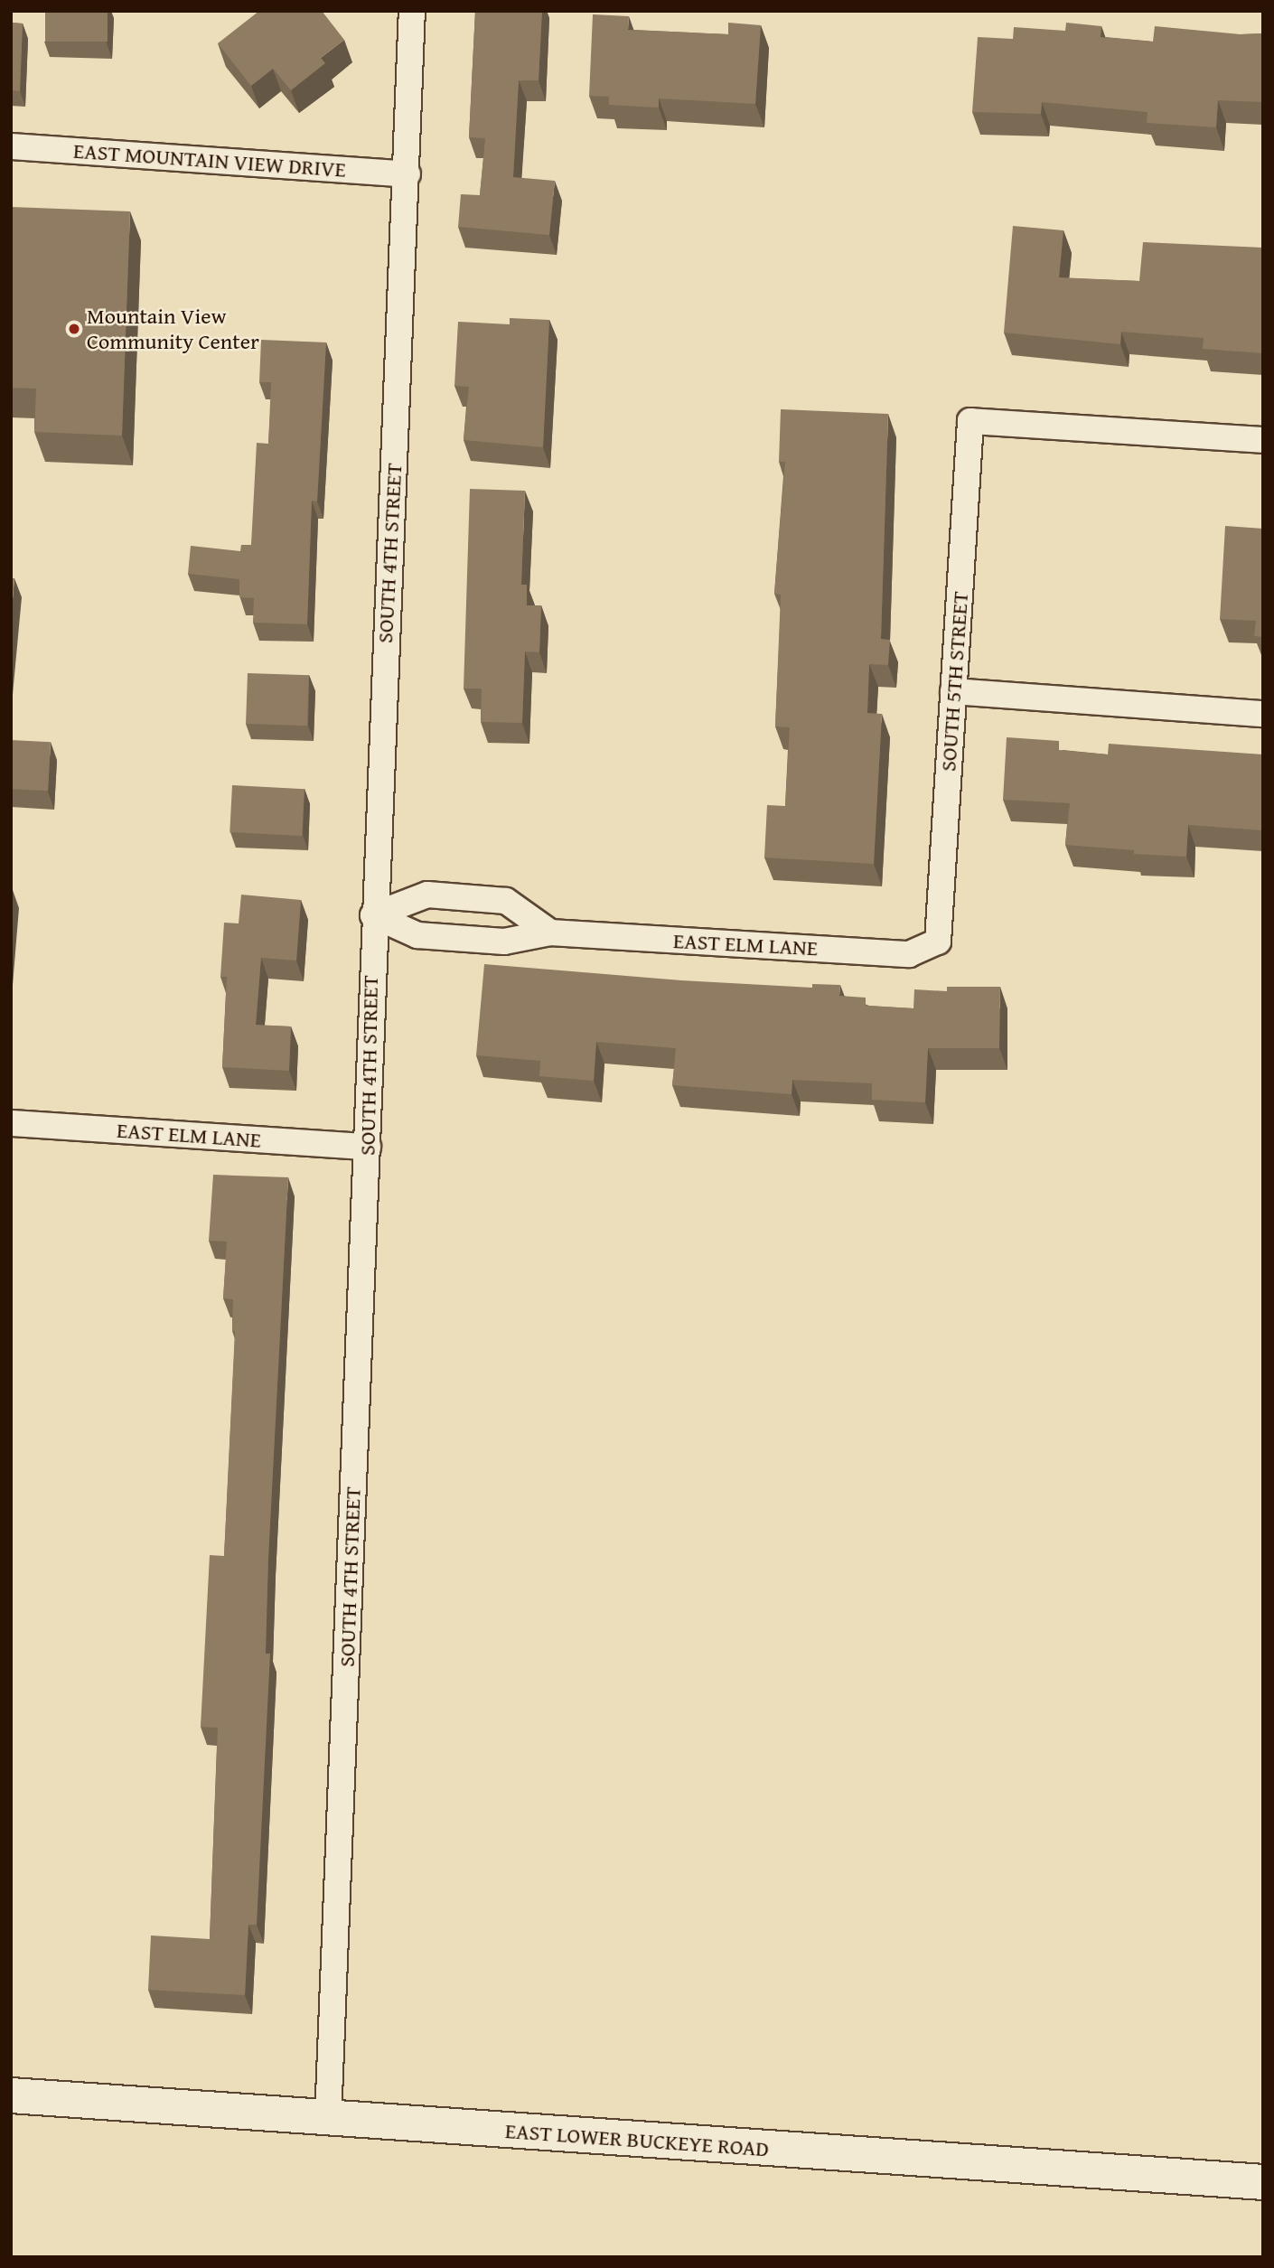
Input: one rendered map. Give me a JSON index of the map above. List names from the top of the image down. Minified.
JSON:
{"streets":{"main road":["EAST LOWER BUCKEYE ROAD"],"street":["EAST MOUNTAIN VIEW DRIVE","SOUTH 4TH STREET","SOUTH 5TH STREET","EAST ELM LANE"]},"crossings":[["EAST MOUNTAIN VIEW DRIVE","SOUTH 4TH STREET"],["SOUTH 4TH STREET","EAST ELM LANE"],["SOUTH 4TH STREET","EAST LOWER BUCKEYE ROAD"],["SOUTH 5TH STREET","EAST ELM LANE"]],"places":["Mountain View Community Center"]}
